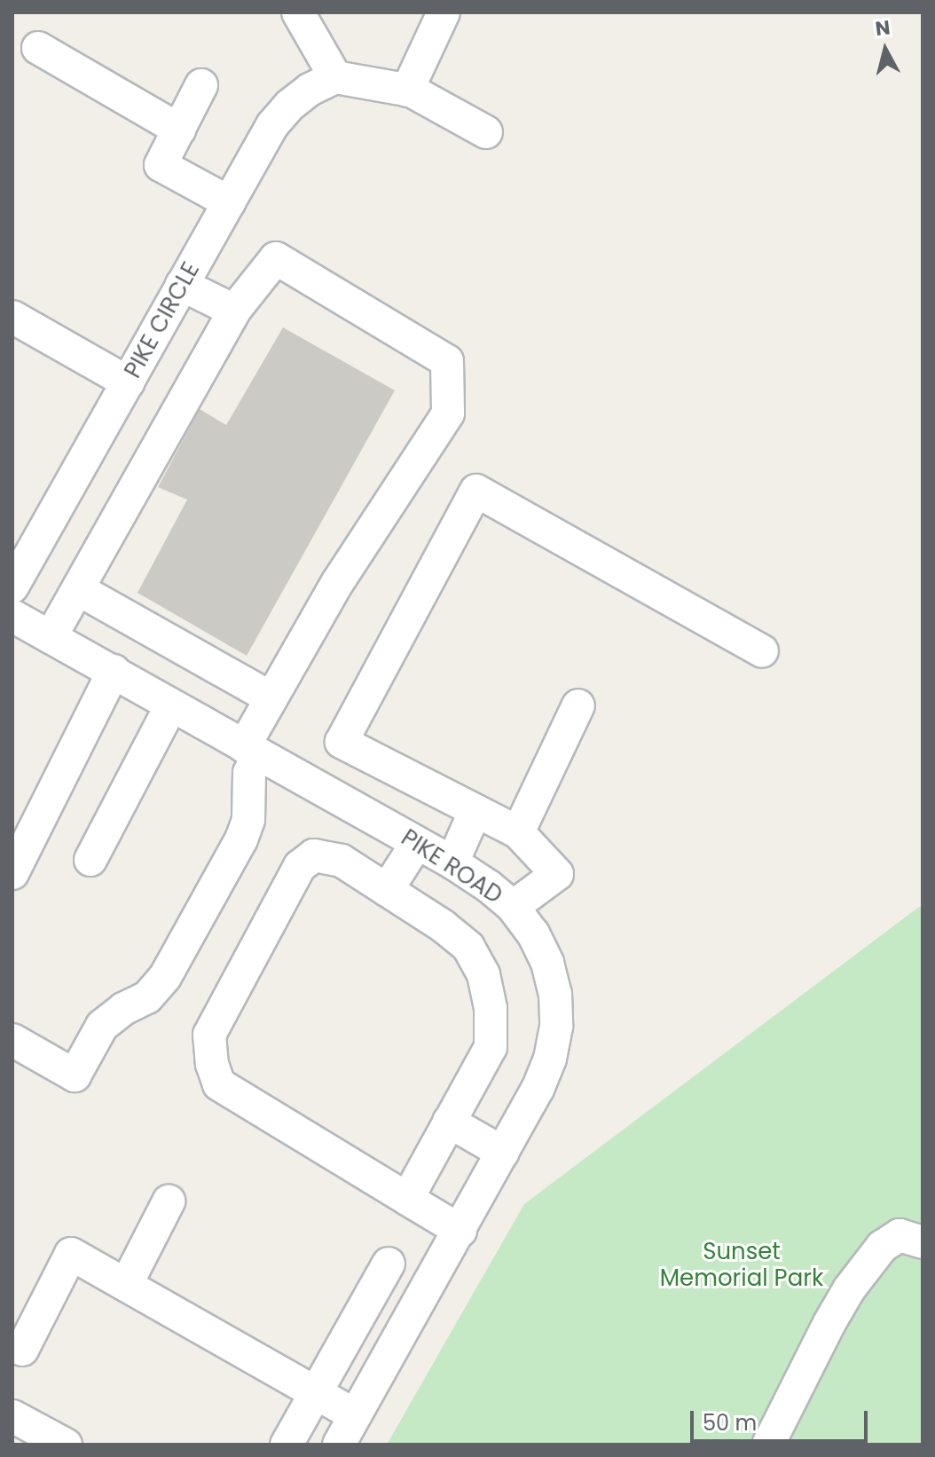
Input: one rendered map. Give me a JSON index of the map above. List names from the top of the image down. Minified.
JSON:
{"streets":{"street":["PIKE CIRCLE","PIKE ROAD"]},"parks":["Sunset Memorial Park"],"scale_bar":"50 m","north":"top"}
